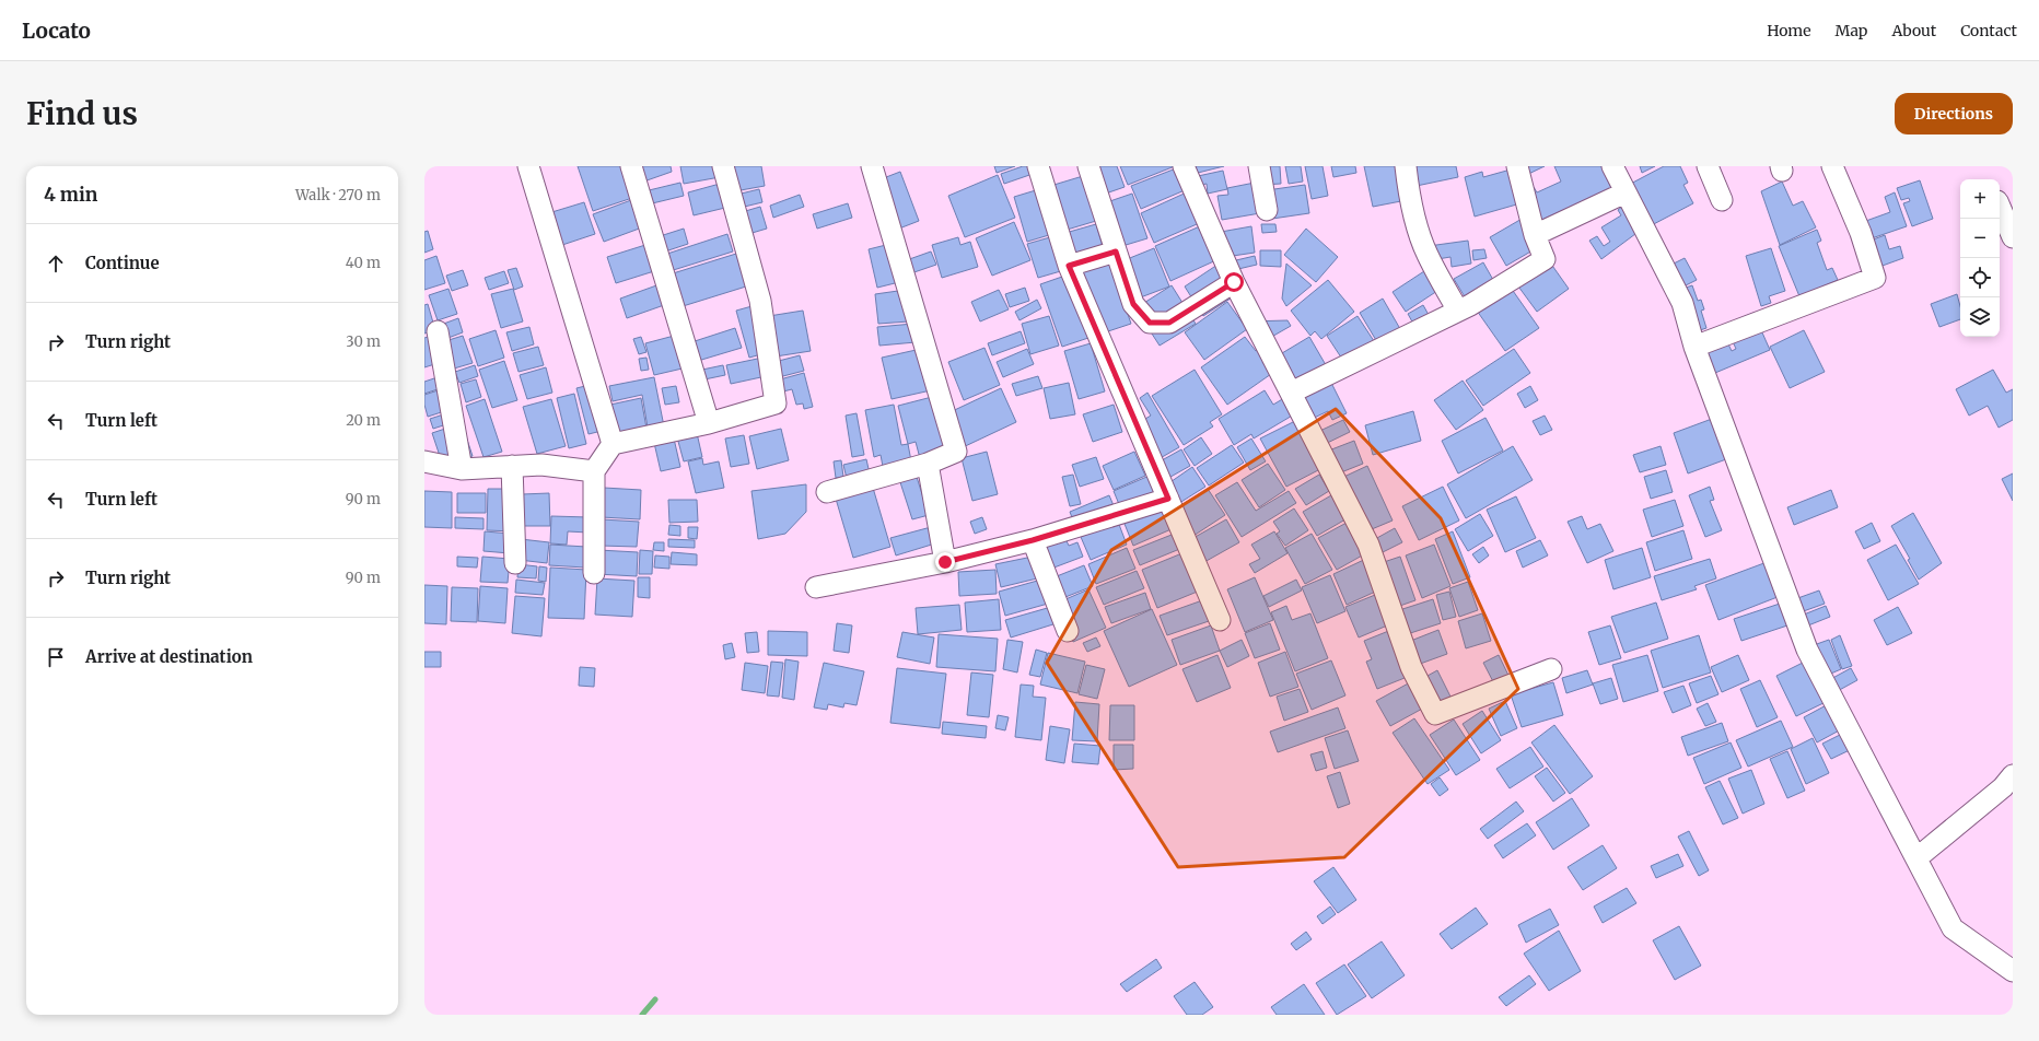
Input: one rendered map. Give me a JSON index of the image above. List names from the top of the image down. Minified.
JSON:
{"page":{"header":"Locato","nav":["Home","Map","About","Contact"],"buttons":"Directions","title":"Find us","heading":["4 min","Walk · 270 m"],"map_buttons":["+","−"],"list":[["Continue","40 m"],["Turn right","30 m"],["Turn left","20 m"],["Turn left","90 m"],["Turn right","90 m"],"Arrive at destination"]}}
